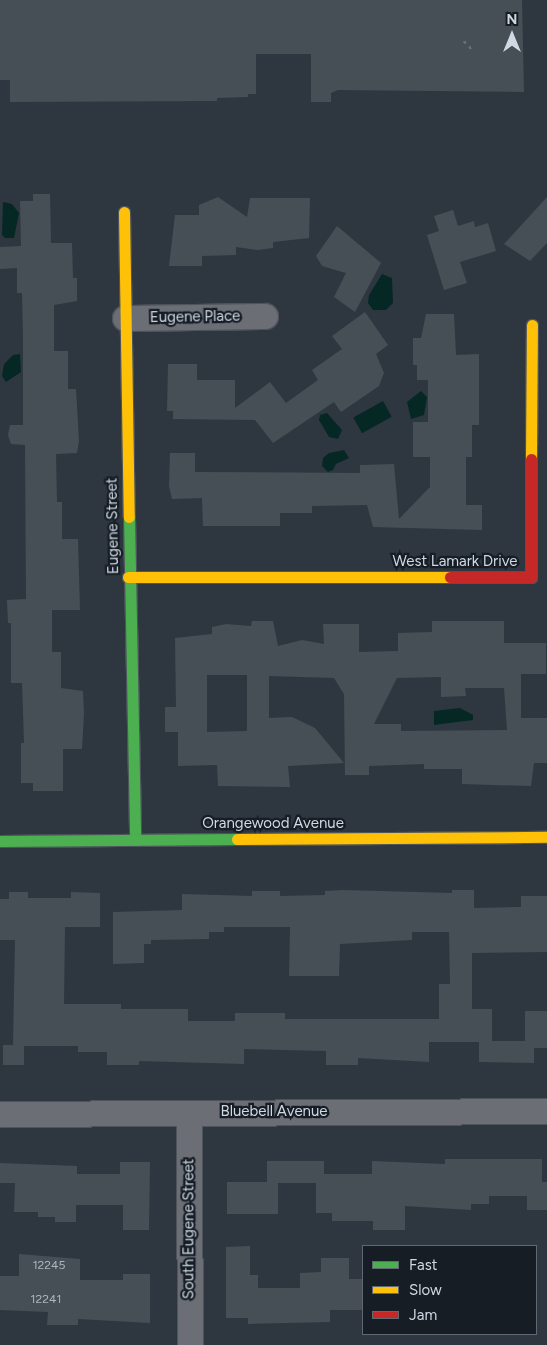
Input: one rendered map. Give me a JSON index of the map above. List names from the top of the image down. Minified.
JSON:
{"streets":{"street":["Eugene Place","Eugene Street","West Lamark Drive","Orangewood Avenue","Bluebell Avenue","South Eugene Street"]},"crossings":[["Eugene Place","Eugene Street"],["Eugene Street","West Lamark Drive"],["Eugene Street","Orangewood Avenue"],["Bluebell Avenue","South Eugene Street"]],"house_numbers":["12245","12241"],"legend":["Fast","Slow","Jam"],"north":"top"}
